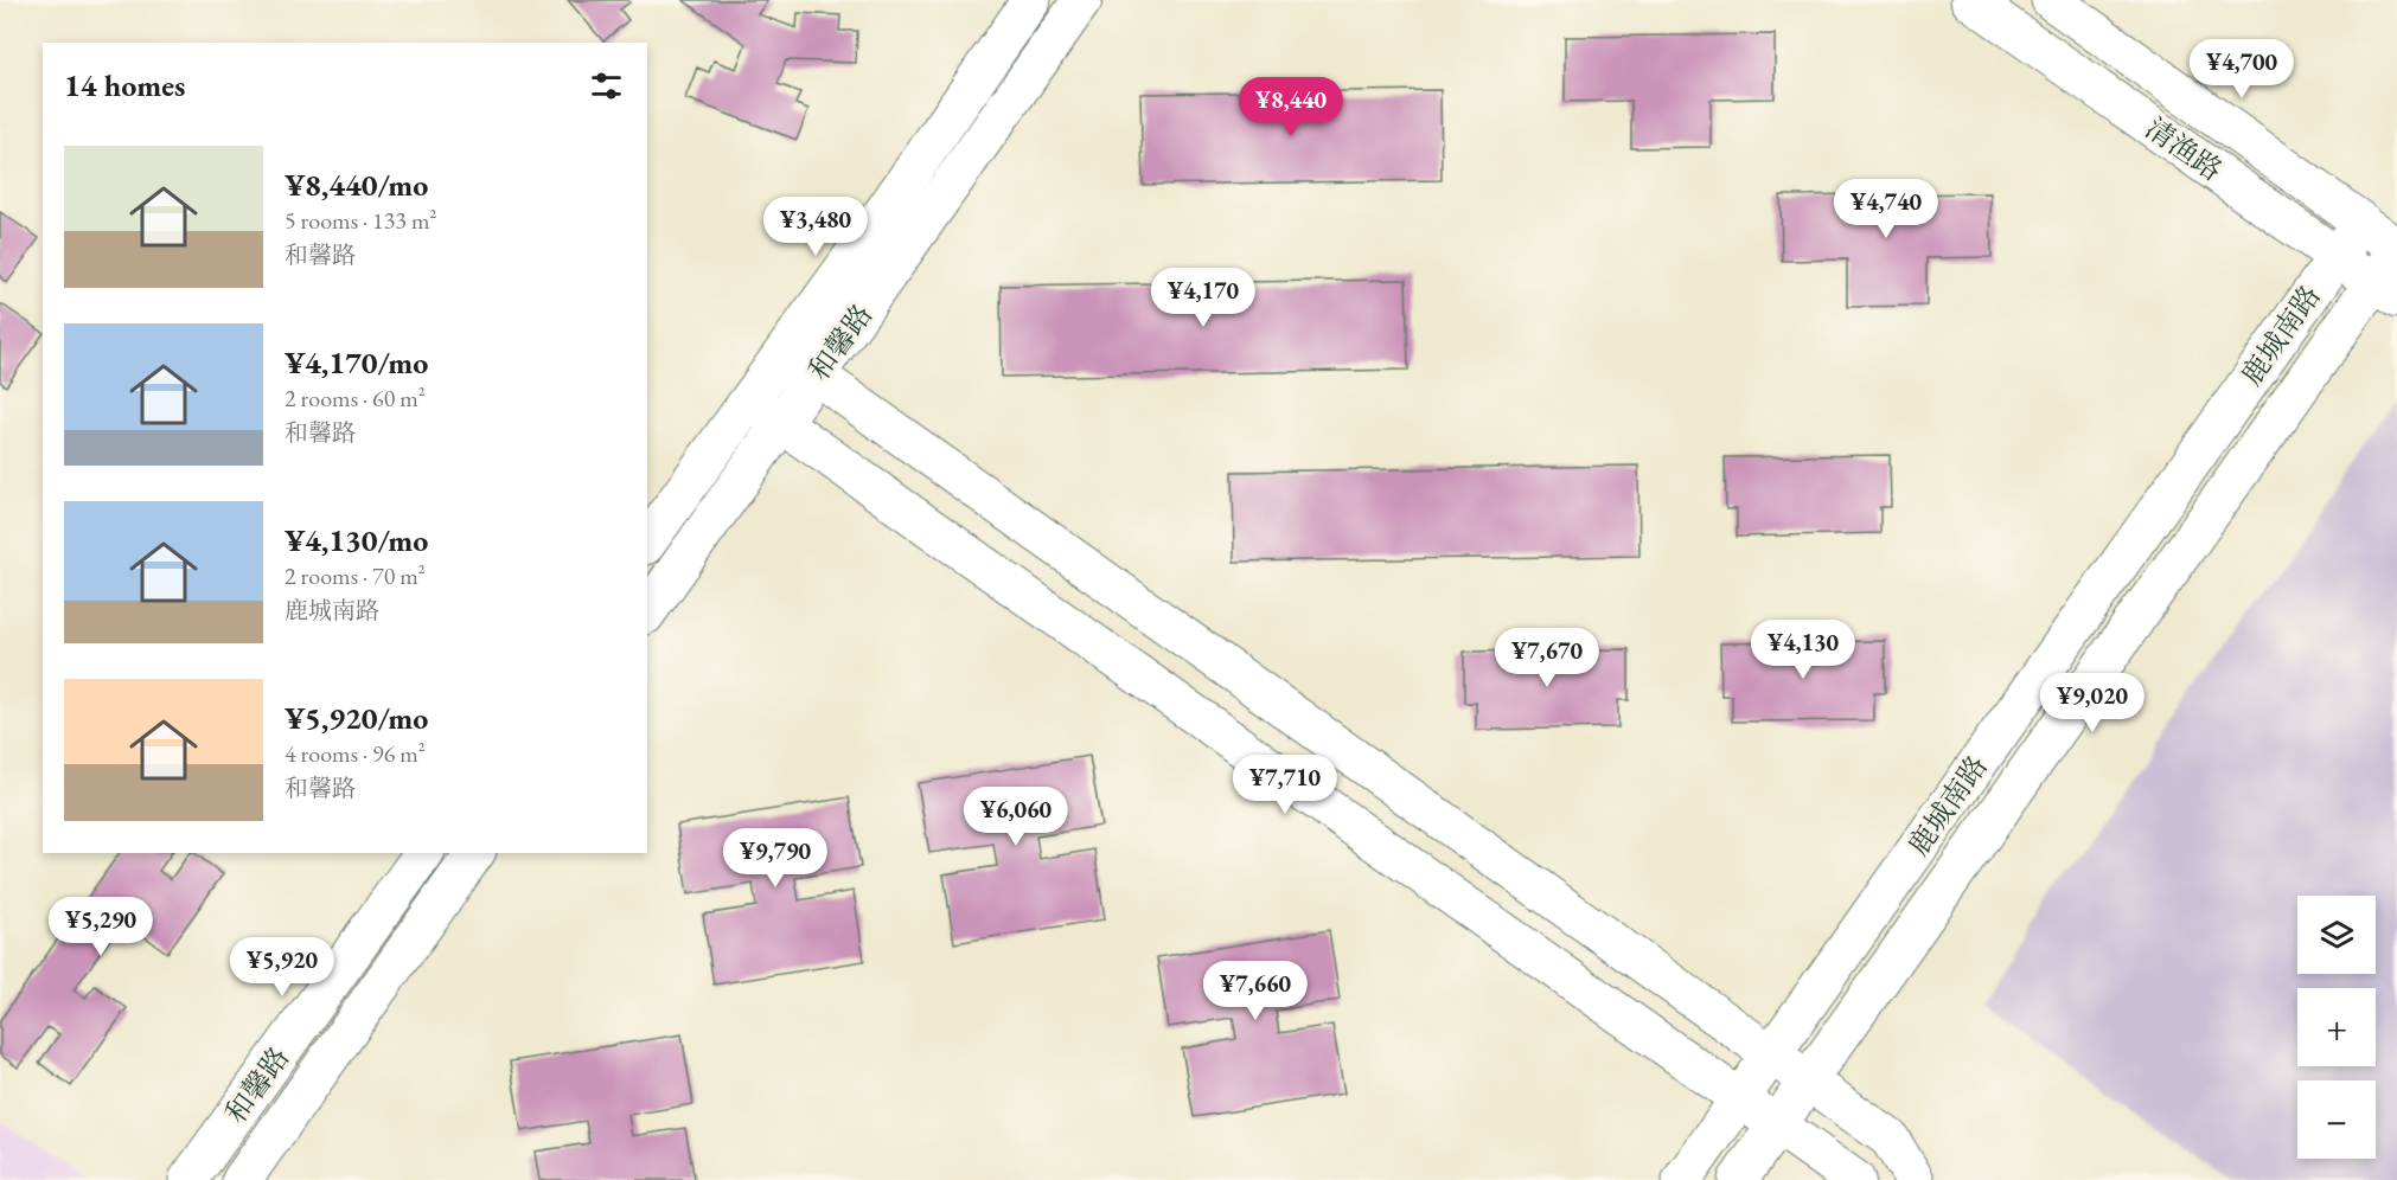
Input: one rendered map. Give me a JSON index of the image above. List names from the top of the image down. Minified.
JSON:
{"streets":{"street":["清渔路","鹿城南路","和馨路"]},"crossings":[["清渔路","鹿城南路"]],"page":{"price":["¥4,700","¥8,440","¥4,740","¥3,480","¥4,170","¥4,130","¥7,670","¥9,020","¥7,710","¥6,060","¥9,790","¥5,290","¥5,920","¥7,660"],"heading":"14 homes","list":[{"name":"¥8,440/mo","note":"5 rooms · 133 m² · 和馨路"},{"name":"¥4,170/mo","note":"2 rooms · 60 m² · 和馨路"},{"name":"¥4,130/mo","note":"2 rooms · 70 m² · 鹿城南路"},{"name":"¥5,920/mo","note":"4 rooms · 96 m² · 和馨路"}],"map_buttons":["+","−"]}}
